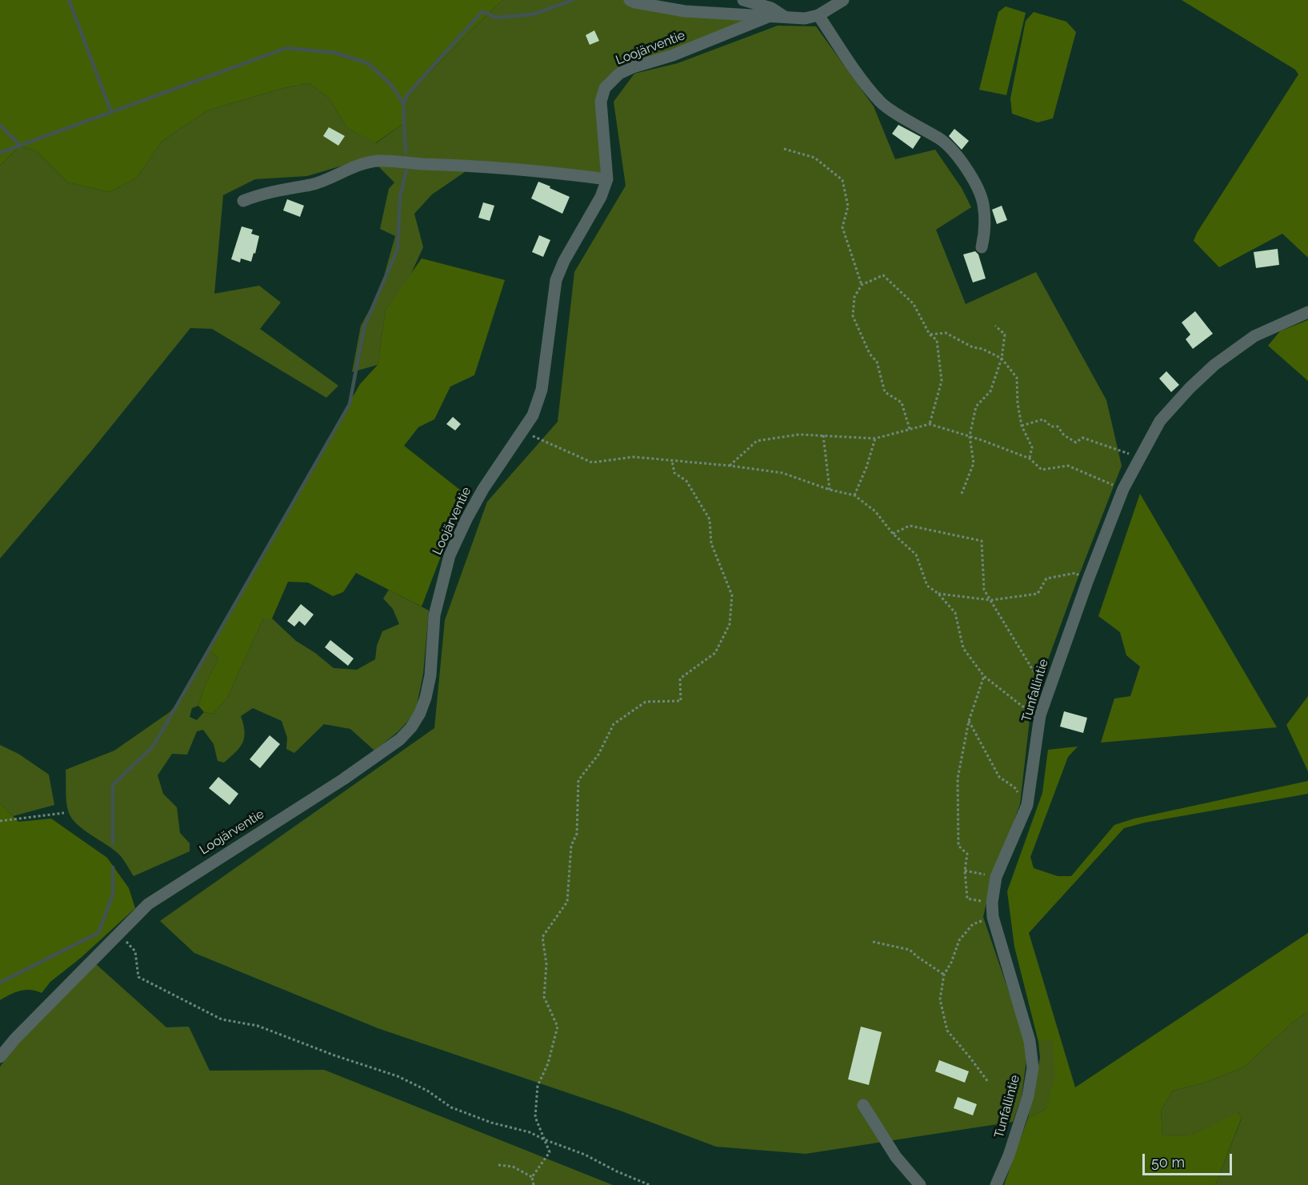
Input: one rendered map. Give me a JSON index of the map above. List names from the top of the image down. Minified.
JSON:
{"streets":{"street":["Loojärventie","Tunfallintie"]},"scale_bar":"50 m"}
